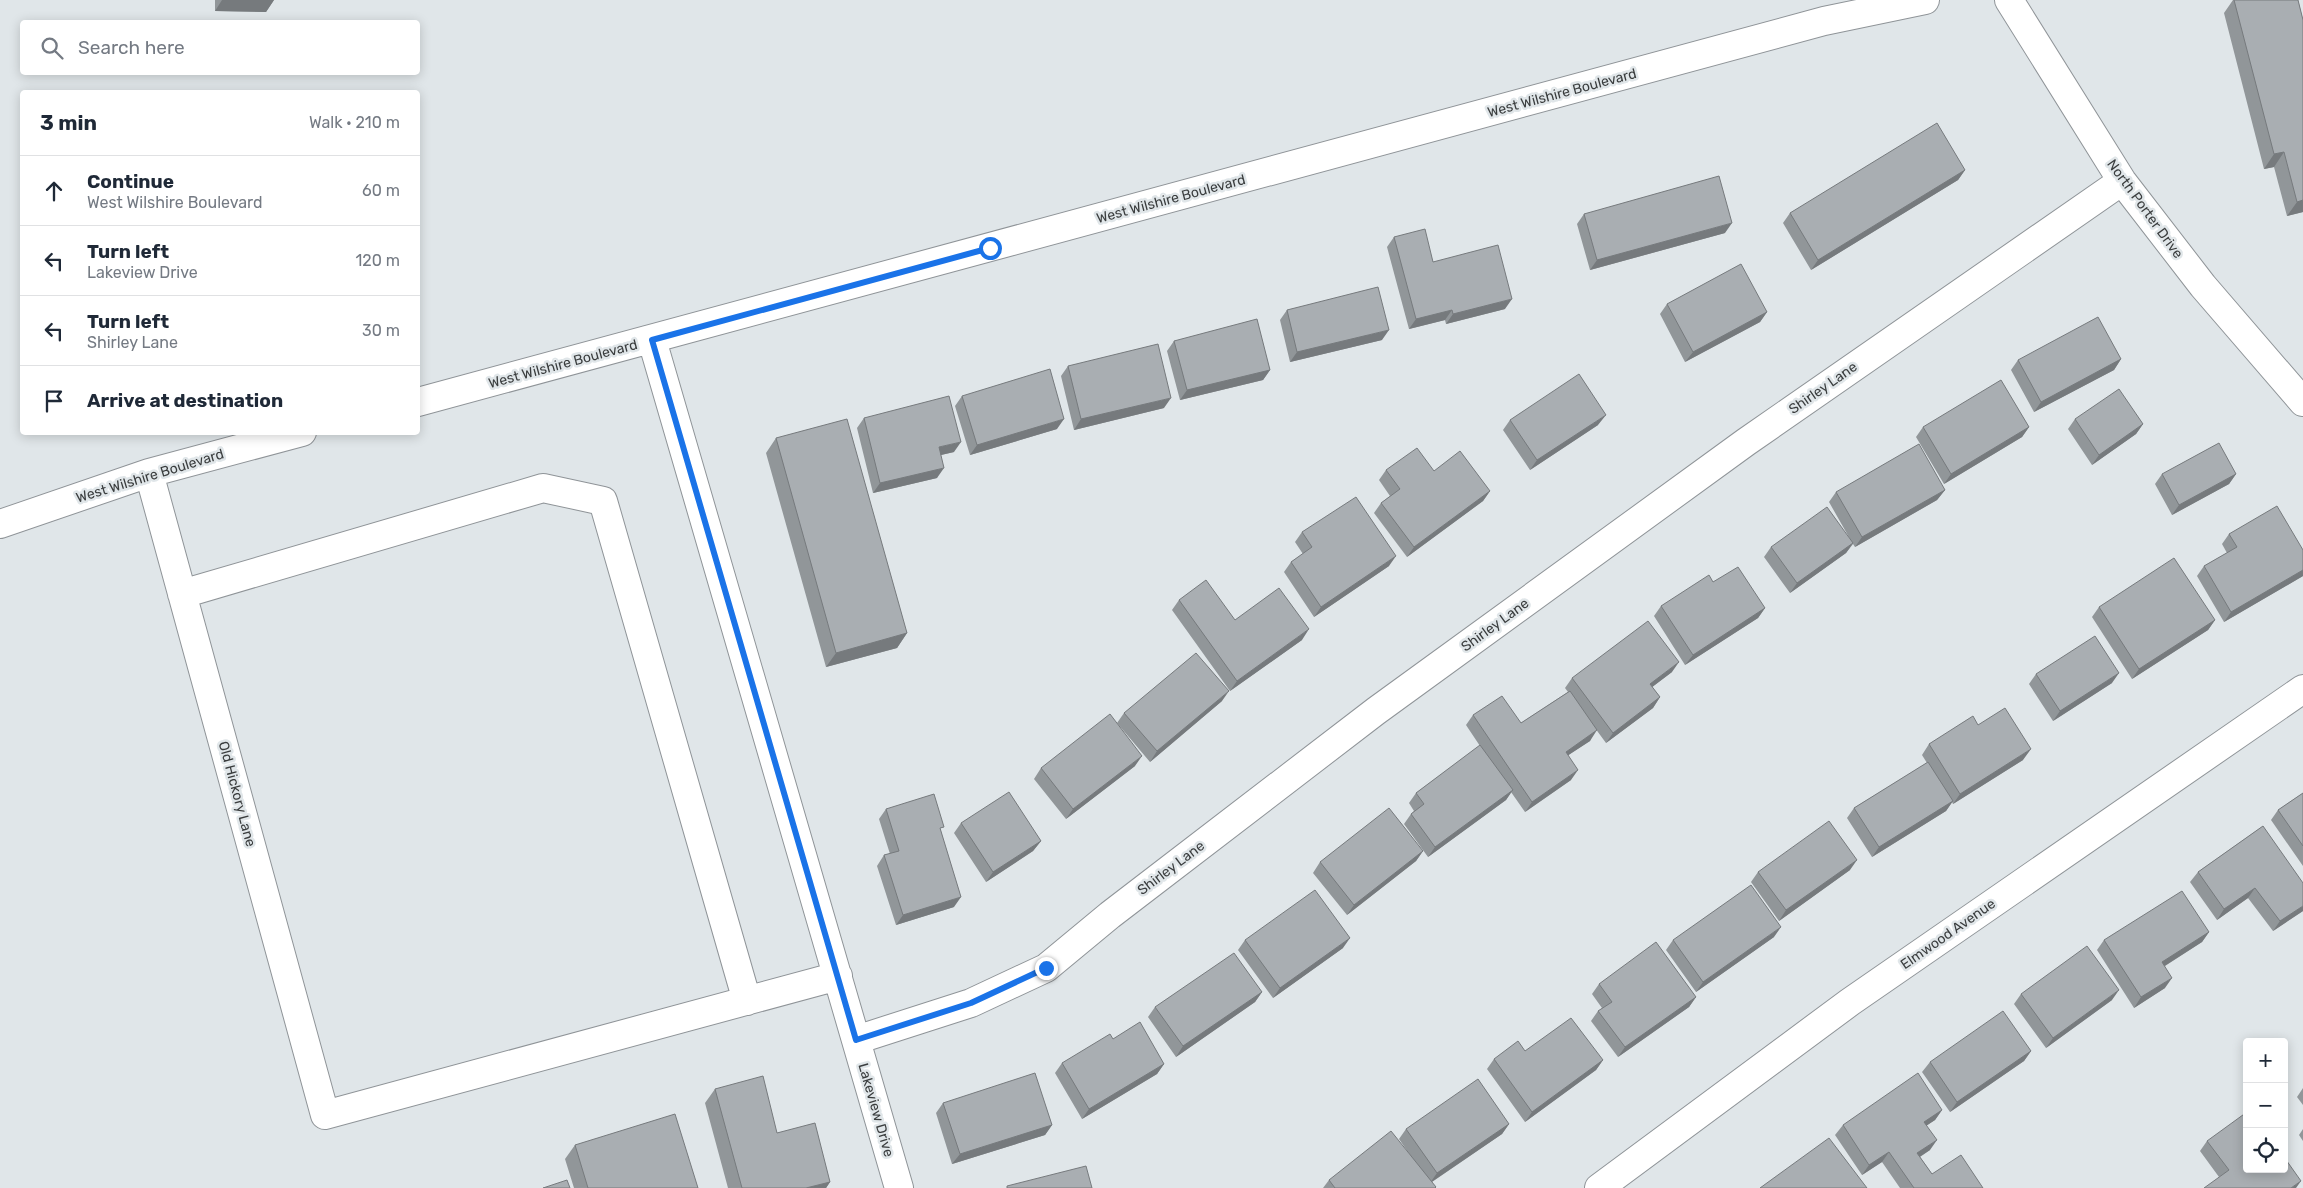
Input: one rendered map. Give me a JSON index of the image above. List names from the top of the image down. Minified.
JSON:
{"streets":{"street":["West Wilshire Boulevard","North Porter Drive","Shirley Lane","Old Hickory Lane","Elmwood Avenue","Lakeview Drive"]},"crossings":[["West Wilshire Boulevard","Old Hickory Lane"],["West Wilshire Boulevard","Lakeview Drive"],["North Porter Drive","Shirley Lane"],["Shirley Lane","Lakeview Drive"]],"page":{"search":"Search here","heading":["3 min","Walk · 210 m"],"list":[["Continue","West Wilshire Boulevard","60 m"],["Turn left","Lakeview Drive","120 m"],["Turn left","Shirley Lane","30 m"],"Arrive at destination"],"map_buttons":["+","−"]}}
